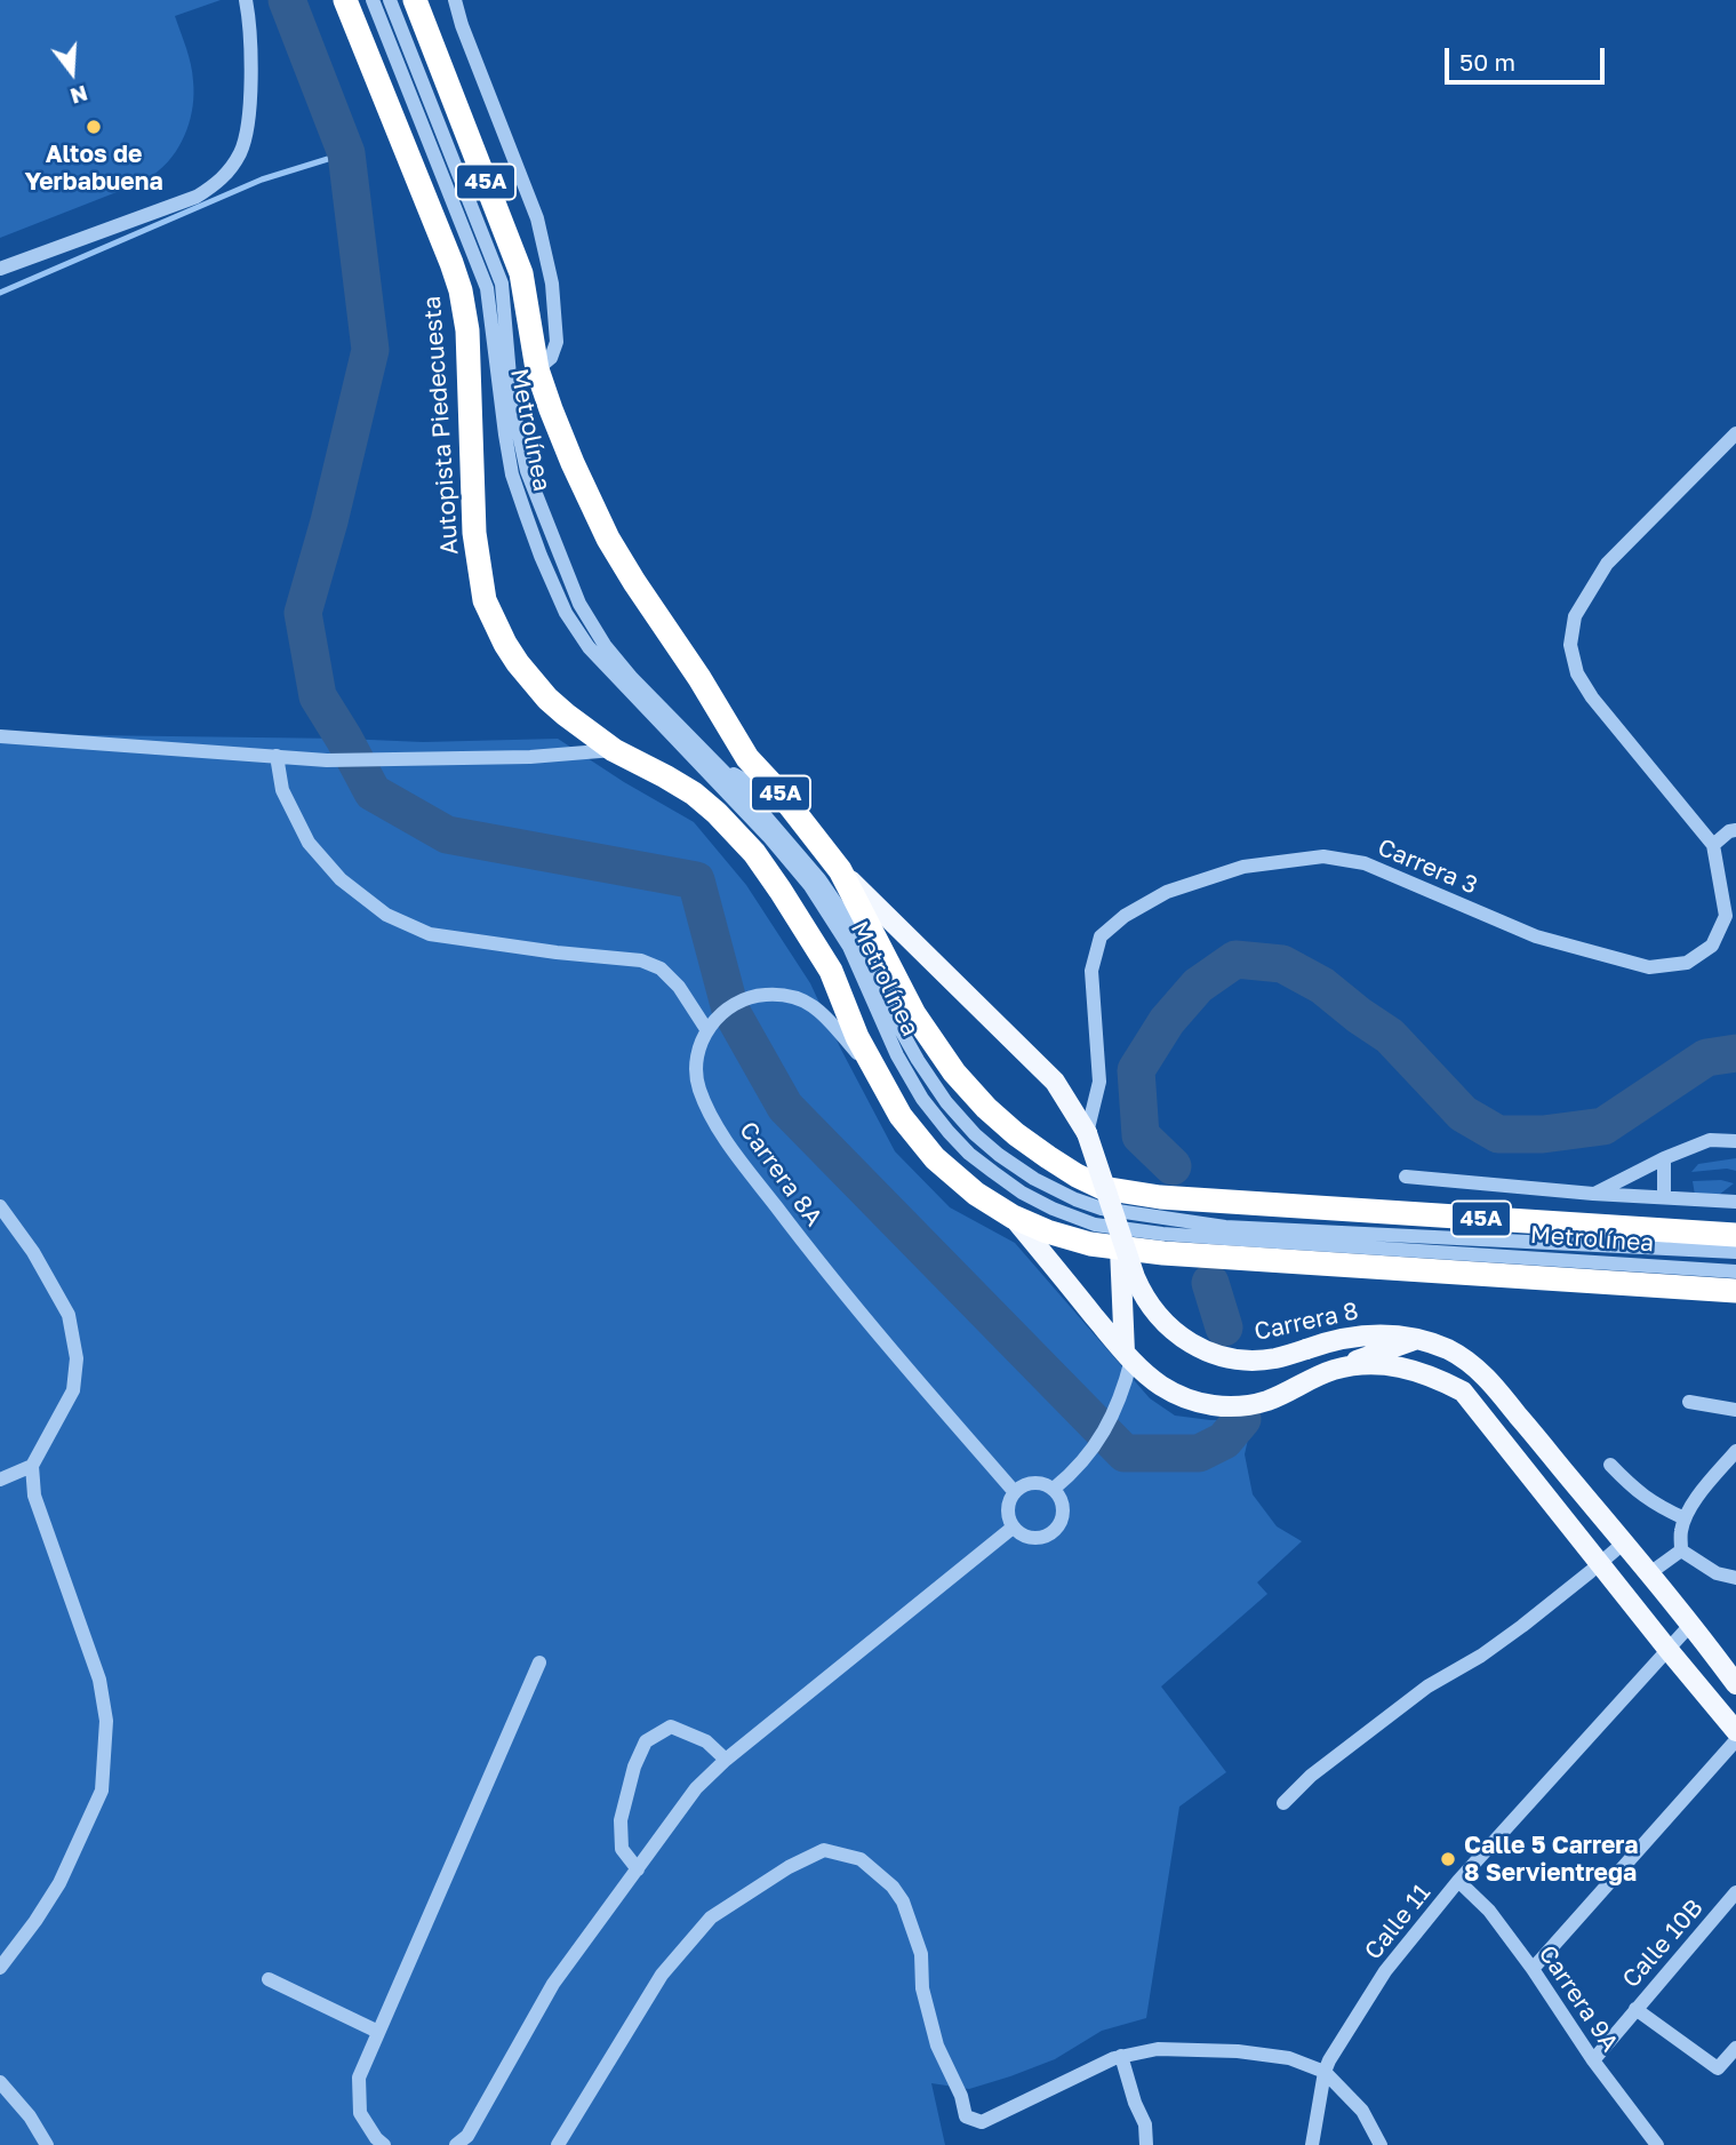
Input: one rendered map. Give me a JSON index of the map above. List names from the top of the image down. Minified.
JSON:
{"streets":{"highway":["45A","Autopista Piedecuesta"],"main road":["Carrera 8"],"street":["Metrolínea","Carrera 3","Carrera 8A","Calle 11","Calle 10B","Carrera 9A"]},"crossings":[["45A","Autopista Piedecuesta"],["45A","Metrolínea"],["45A","Carrera 8"],["Autopista Piedecuesta","Metrolínea"],["Autopista Piedecuesta","Carrera 8A"],["Carrera 3","Carrera 8"],["Carrera 8","Calle 11"],["Calle 11","Carrera 9A"],["Calle 10B","Carrera 9A"]],"places":["Altos de Yerbabuena","Calle 5 Carrera 8 Servientrega"],"scale_bar":"50 m","north":"bottom"}
